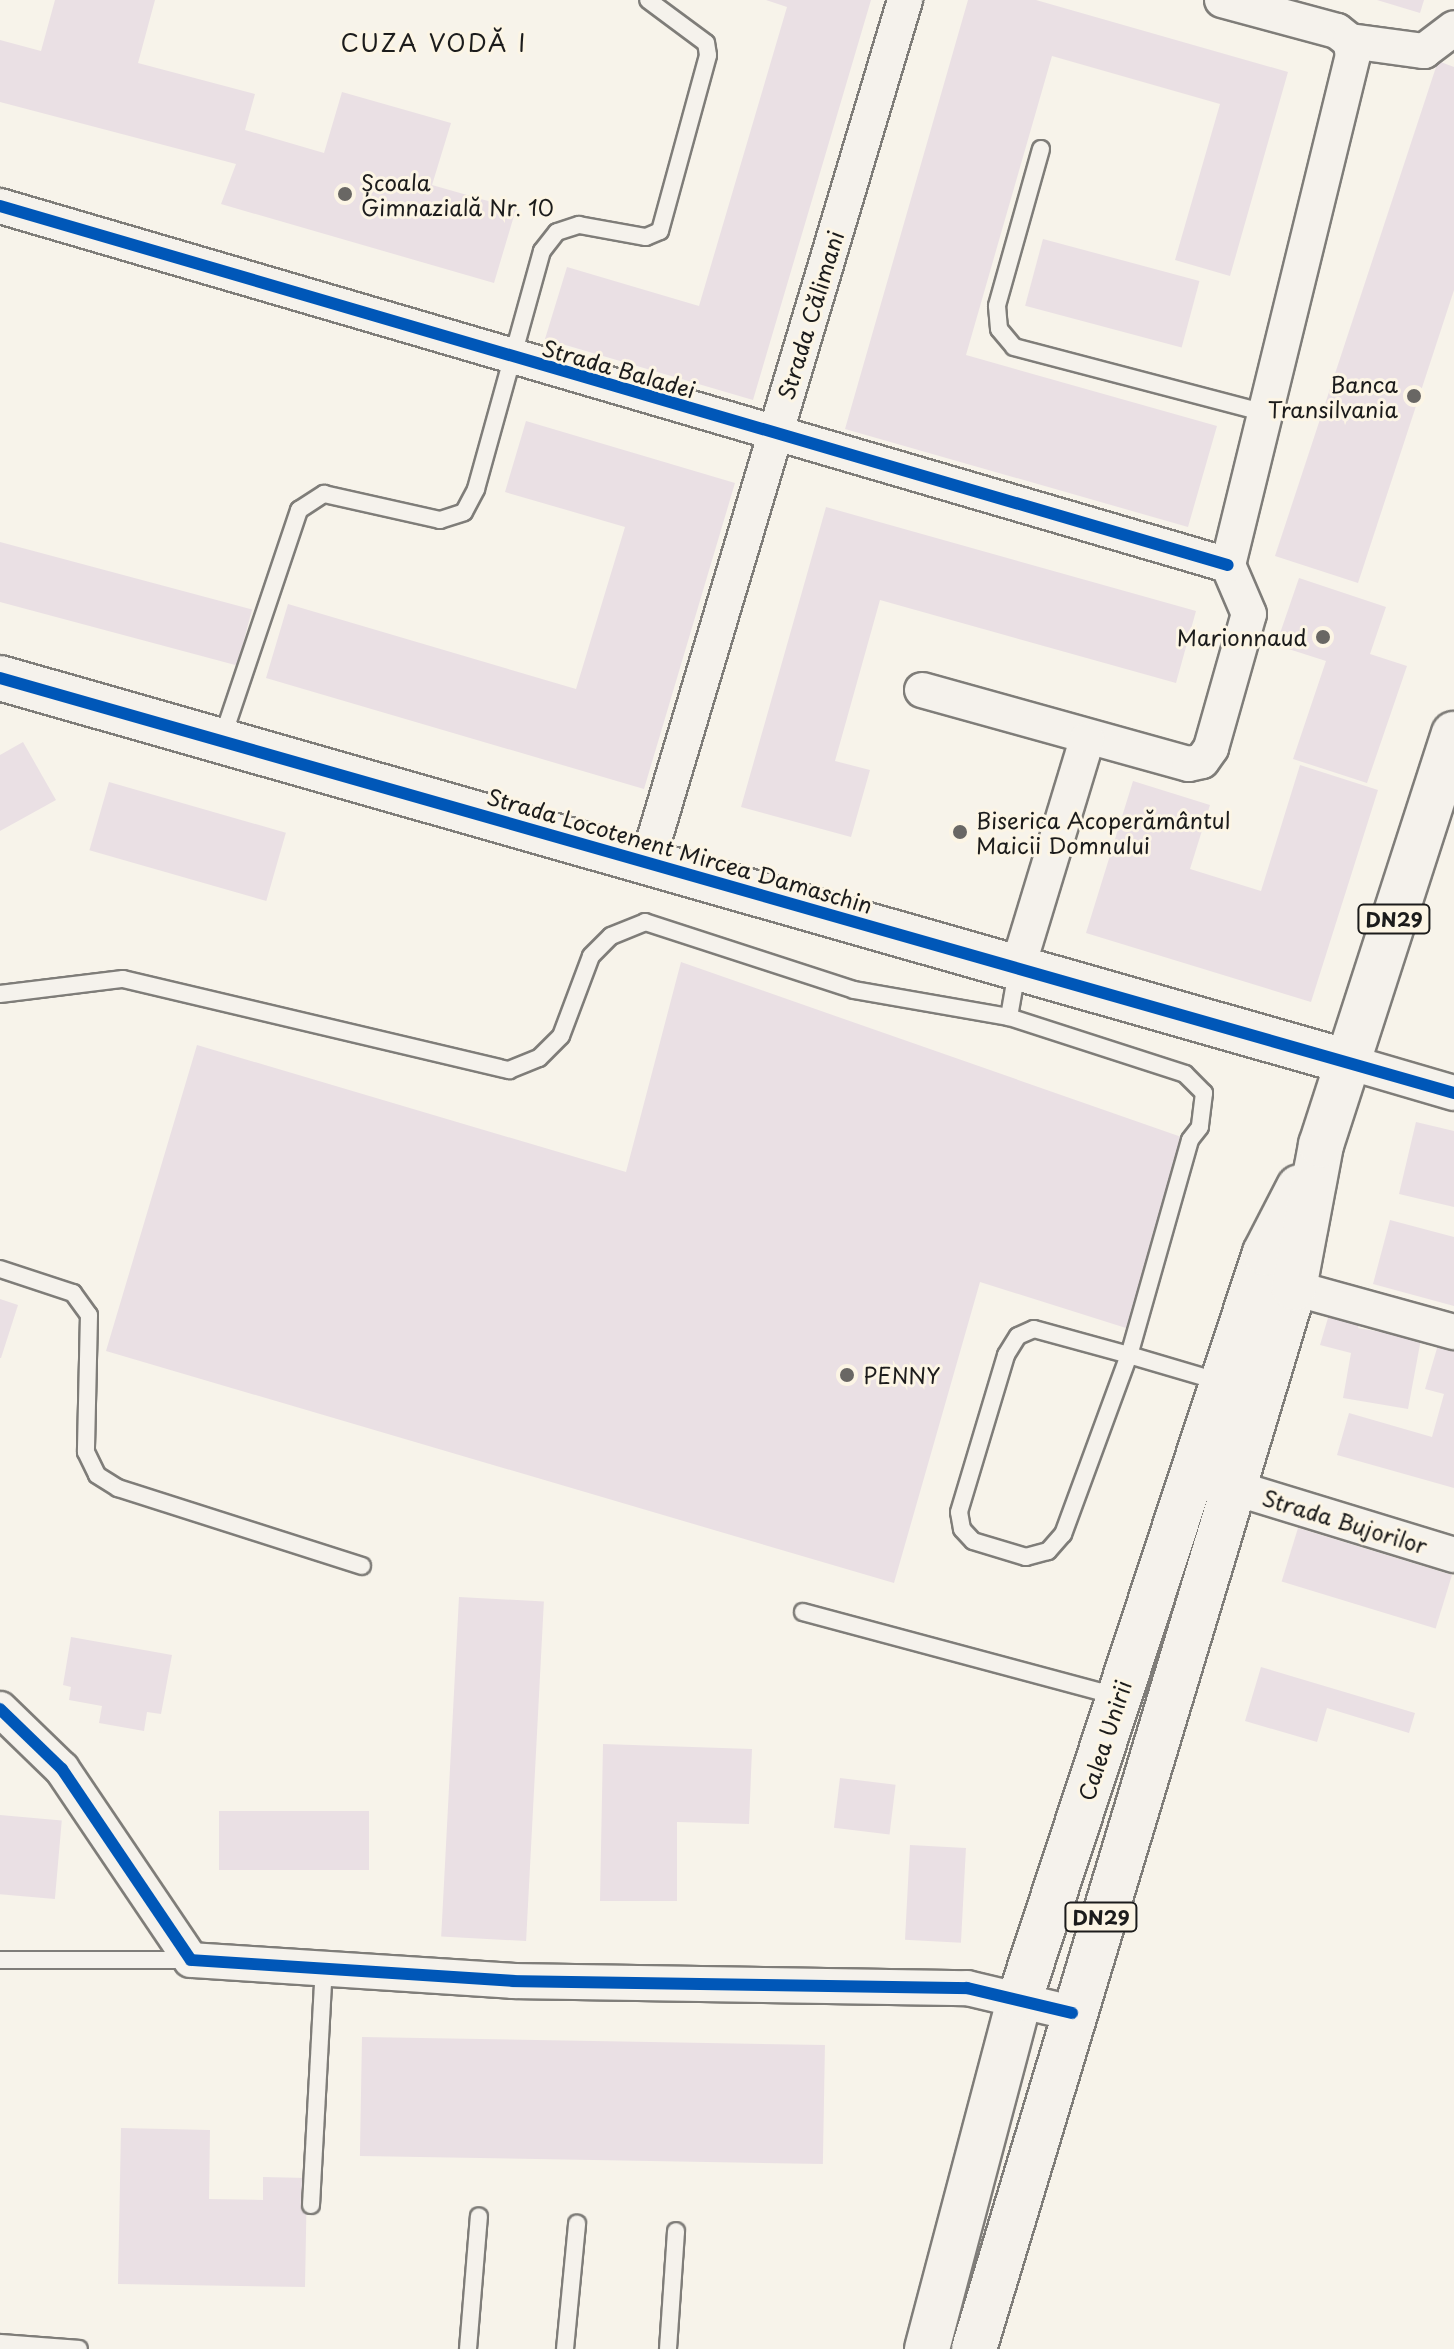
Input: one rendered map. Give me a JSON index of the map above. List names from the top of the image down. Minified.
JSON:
{"streets":{"main road":["Strada Locotenent Mircea Damaschin","DN29","Calea Unirii"],"street":["Strada Călimani","Strada Baladei","Strada Bujorilor"]},"crossings":[["Strada Călimani","Strada Baladei"],["Strada Călimani","Strada Locotenent Mircea Damaschin"],["Strada Locotenent Mircea Damaschin","Calea Unirii"],["Strada Bujorilor","Calea Unirii"]],"districts":["CUZA VODĂ I"],"places":["Școala Gimnazială Nr. 10","Banca Transilvania","Marionnaud","Biserica Acoperământul Maicii Domnului","PENNY"]}
